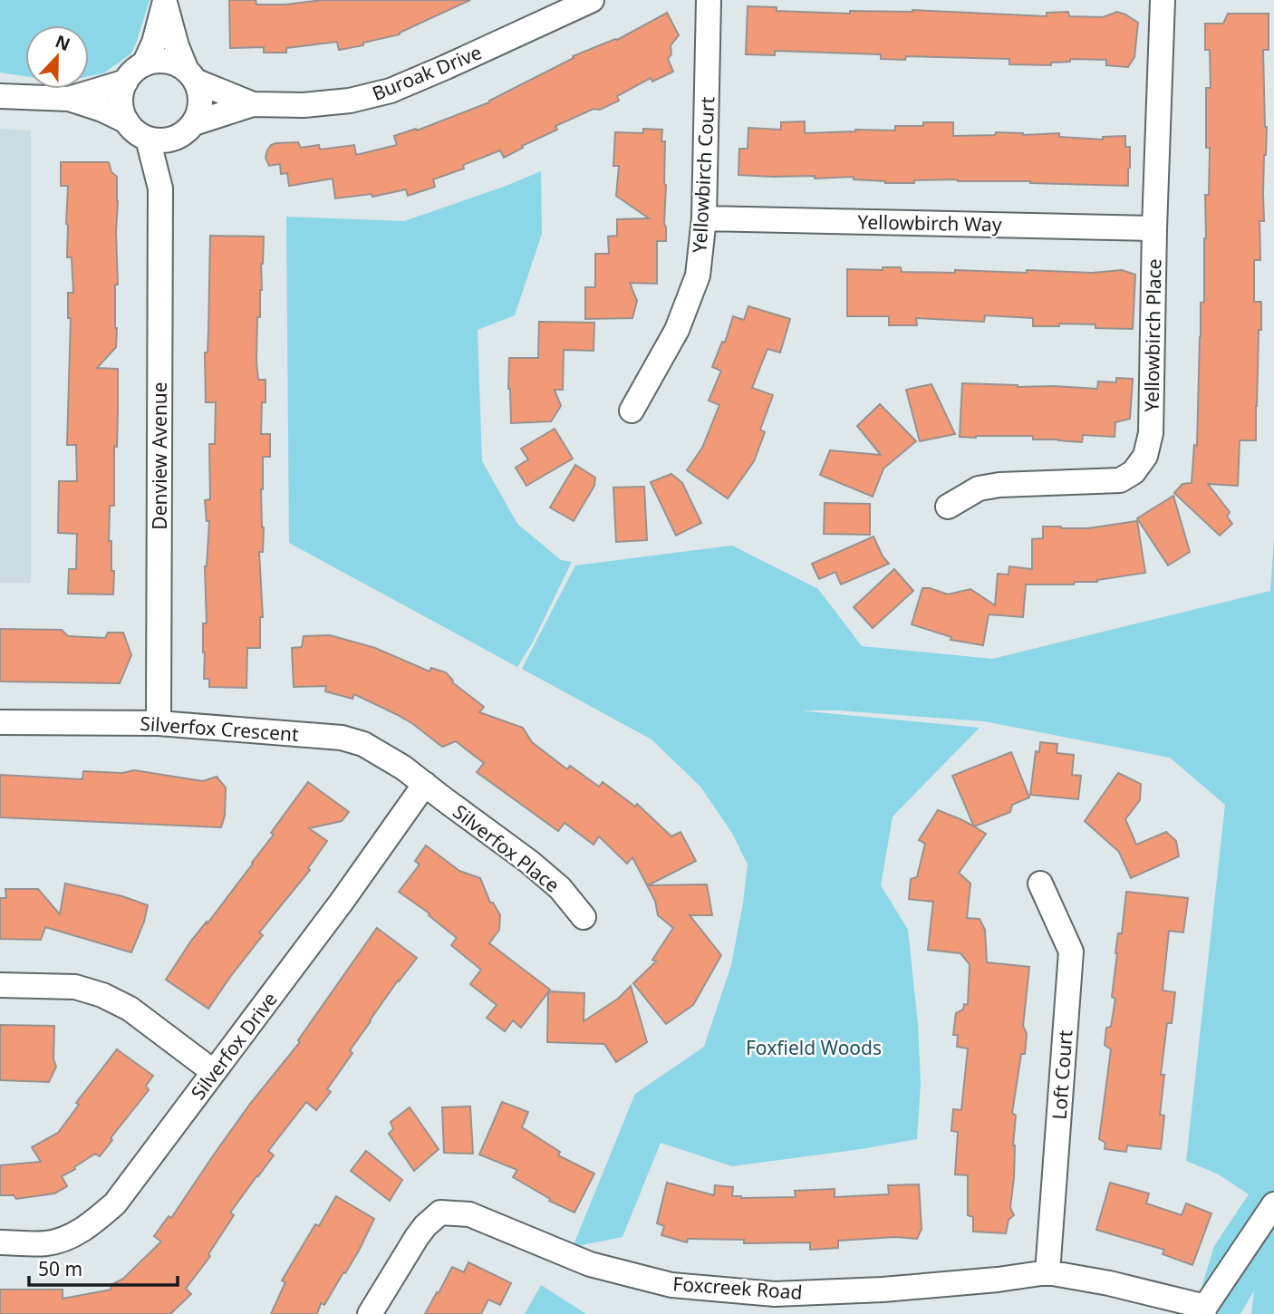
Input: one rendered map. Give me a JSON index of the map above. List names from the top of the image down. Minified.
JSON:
{"streets":{"street":["Buroak Drive","Yellowbirch Court","Yellowbirch Way","Yellowbirch Place","Denview Avenue","Silverfox Crescent","Silverfox Place","Silverfox Drive","Loft Court","Foxcreek Road"]},"crossings":[["Buroak Drive","Denview Avenue"],["Yellowbirch Court","Yellowbirch Way"],["Yellowbirch Way","Yellowbirch Place"],["Denview Avenue","Silverfox Crescent"],["Silverfox Crescent","Silverfox Place"],["Silverfox Crescent","Silverfox Drive"],["Silverfox Place","Silverfox Drive"],["Loft Court","Foxcreek Road"]],"parks":["Foxfield Woods"],"scale_bar":"50 m","north":"top"}
